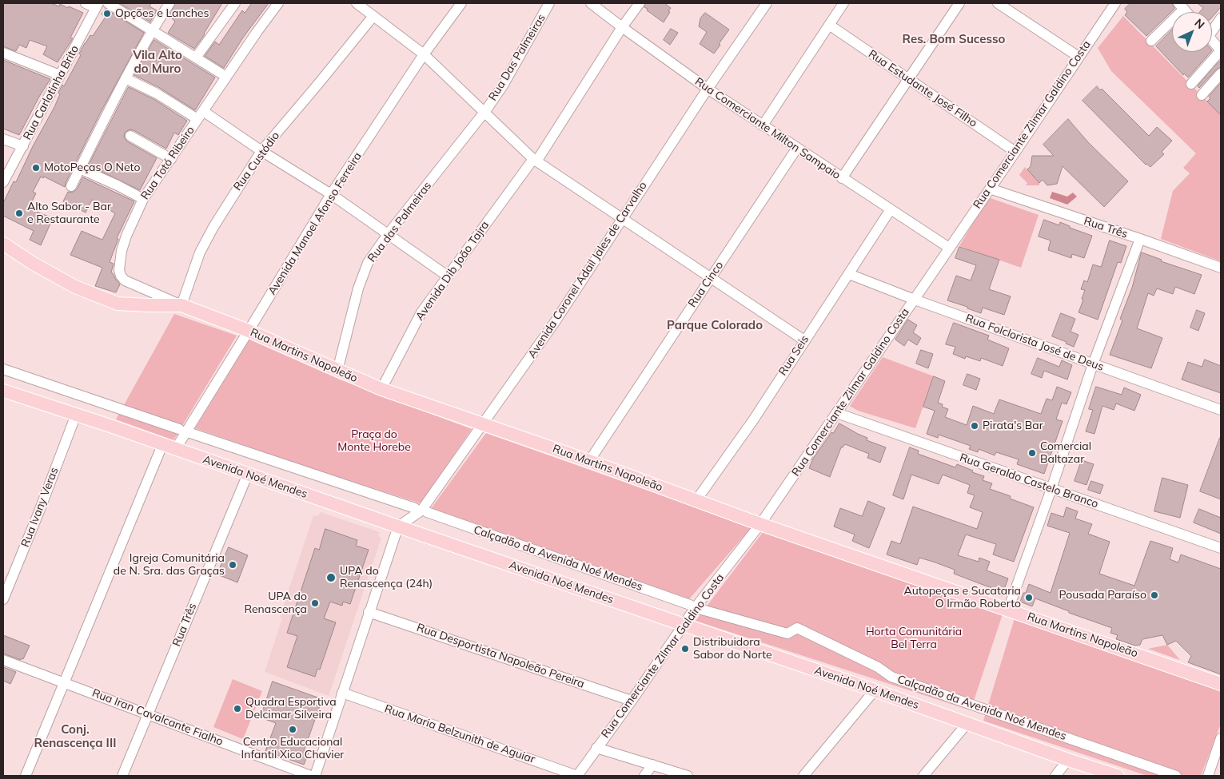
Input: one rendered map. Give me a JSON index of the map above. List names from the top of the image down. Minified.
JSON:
{"streets":{"main road":["Rua Martins Napoleão","Avenida Noé Mendes"],"street":["Rua Das Palmeiras","Rua Estudante José Filho","Rua Carlotinha Brito","Rua Comerciante Zilmar Galdino Costa","Rua Comerciante Milton Sampaio","Rua Custódio","Rua Totó Ribeiro","Rua das Palmeiras","Avenida Manoel Afonso Ferreira","Rua Três","Avenida Coronel Adail Jales de Carvalho","Avenida Dib João Tajra","Rua Cinco","Rua Folclorista José de Deus","Rua Seis","Rua Geraldo Castelo Branco","Rua Ivany Veras","Calçadão da Avenida Noé Mendes","Rua Desportista Napoleão Pereira","Rua Iran Cavalcante Fialho","Rua Maria Belzunith de Aguiar"]},"crossings":[["Rua Das Palmeiras","Rua das Palmeiras"],["Rua Estudante José Filho","Rua Comerciante Zilmar Galdino Costa"],["Rua Comerciante Zilmar Galdino Costa","Rua Comerciante Milton Sampaio"],["Rua Comerciante Zilmar Galdino Costa","Rua Três"],["Rua Comerciante Zilmar Galdino Costa","Rua Folclorista José de Deus"],["Rua Comerciante Zilmar Galdino Costa","Rua Martins Napoleão"],["Rua Comerciante Zilmar Galdino Costa","Avenida Noé Mendes"],["Rua Comerciante Zilmar Galdino Costa","Rua Geraldo Castelo Branco"],["Rua Comerciante Zilmar Galdino Costa","Rua Desportista Napoleão Pereira"],["Rua Comerciante Zilmar Galdino Costa","Rua Maria Belzunith de Aguiar"],["Rua Comerciante Milton Sampaio","Avenida Coronel Adail Jales de Carvalho"],["Rua Comerciante Milton Sampaio","Avenida Dib João Tajra"],["Rua Comerciante Milton Sampaio","Rua Cinco"],["Rua Comerciante Milton Sampaio","Rua Seis"],["Rua Custódio","Rua Totó Ribeiro"],["Rua Custódio","Rua Martins Napoleão"],["Rua Totó Ribeiro","Rua Martins Napoleão"],["Rua das Palmeiras","Rua Martins Napoleão"],["Avenida Manoel Afonso Ferreira","Rua Martins Napoleão"],["Avenida Manoel Afonso Ferreira","Avenida Noé Mendes"],["Rua Três","Avenida Noé Mendes"],["Rua Três","Rua Iran Cavalcante Fialho"],["Avenida Coronel Adail Jales de Carvalho","Rua Martins Napoleão"],["Avenida Coronel Adail Jales de Carvalho","Avenida Noé Mendes"],["Avenida Dib João Tajra","Rua Martins Napoleão"],["Rua Cinco","Rua Martins Napoleão"],["Rua Folclorista José de Deus","Rua Seis"],["Rua Martins Napoleão","Rua Seis"],["Avenida Noé Mendes","Rua Ivany Veras"]],"districts":["Res. Bom Sucesso","Vila Alto do Muro","Parque Colorado","Conj. Renascença III"],"parks":["Praça do Monte Horebe","Horta Comunitária Bel Terra"],"places":["Opções e Lanches","MotoPeças O Neto","Alto Sabor - Bar e Restaurante","Pirata's Bar","Comercial Baltazar","Igreja Comunitária de N. Sra. das Graças","UPA do Renascença (24h)","Pousada Paraíso","Autopeças e Sucataria O Irmão Roberto","UPA do Renascença","Distribuidora Sabor do Norte","Quadra Esportiva Delcimar Silveira","Centro Educacional Infantil Xico Chavier"],"north":"top right"}
